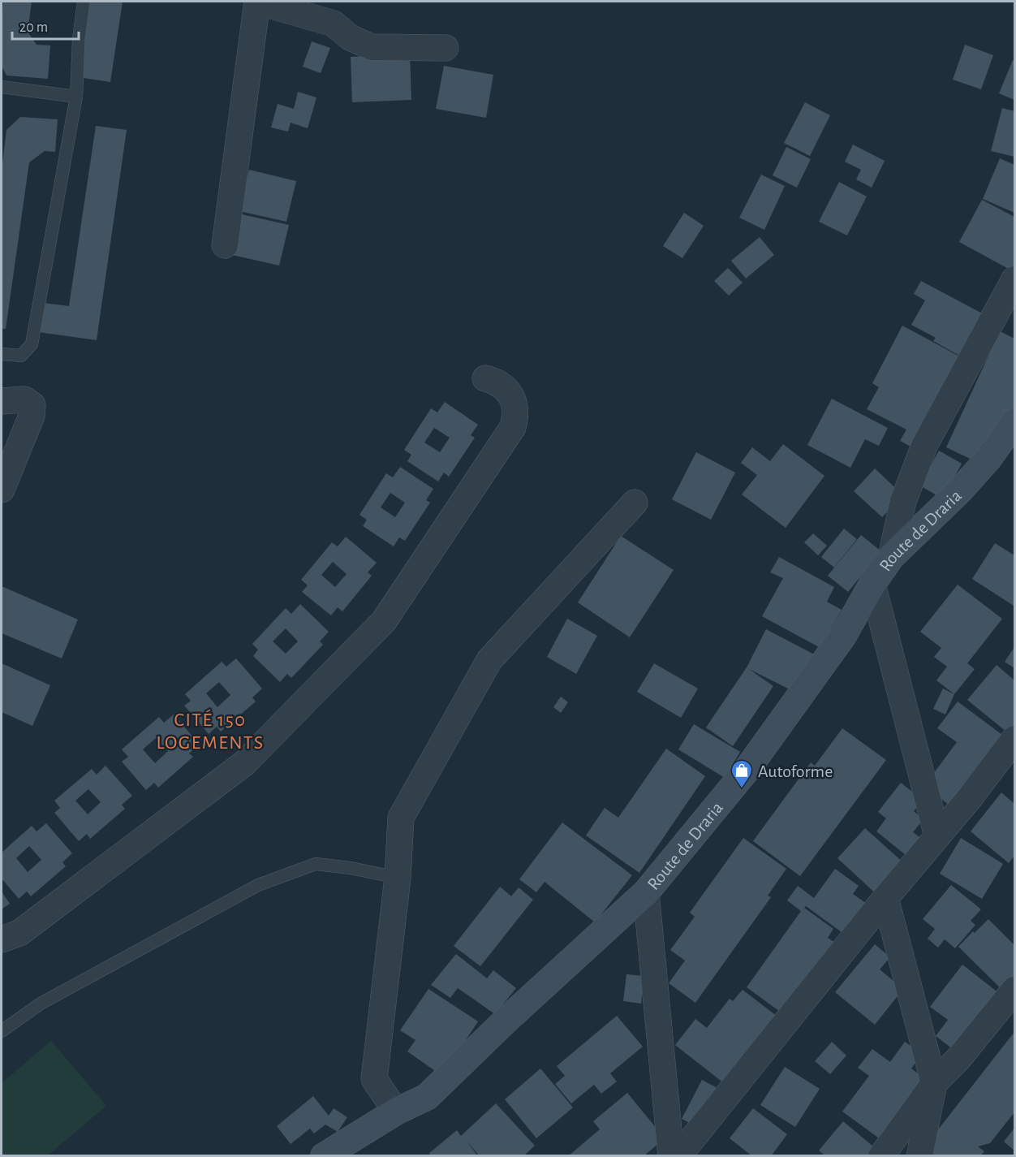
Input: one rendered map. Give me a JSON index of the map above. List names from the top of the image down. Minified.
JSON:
{"streets":{"main road":["Route de Draria"]},"districts":["CITÉ 150 LOGEMENTS"],"places":{"shop":["Autoforme"]},"scale_bar":"20 m"}
